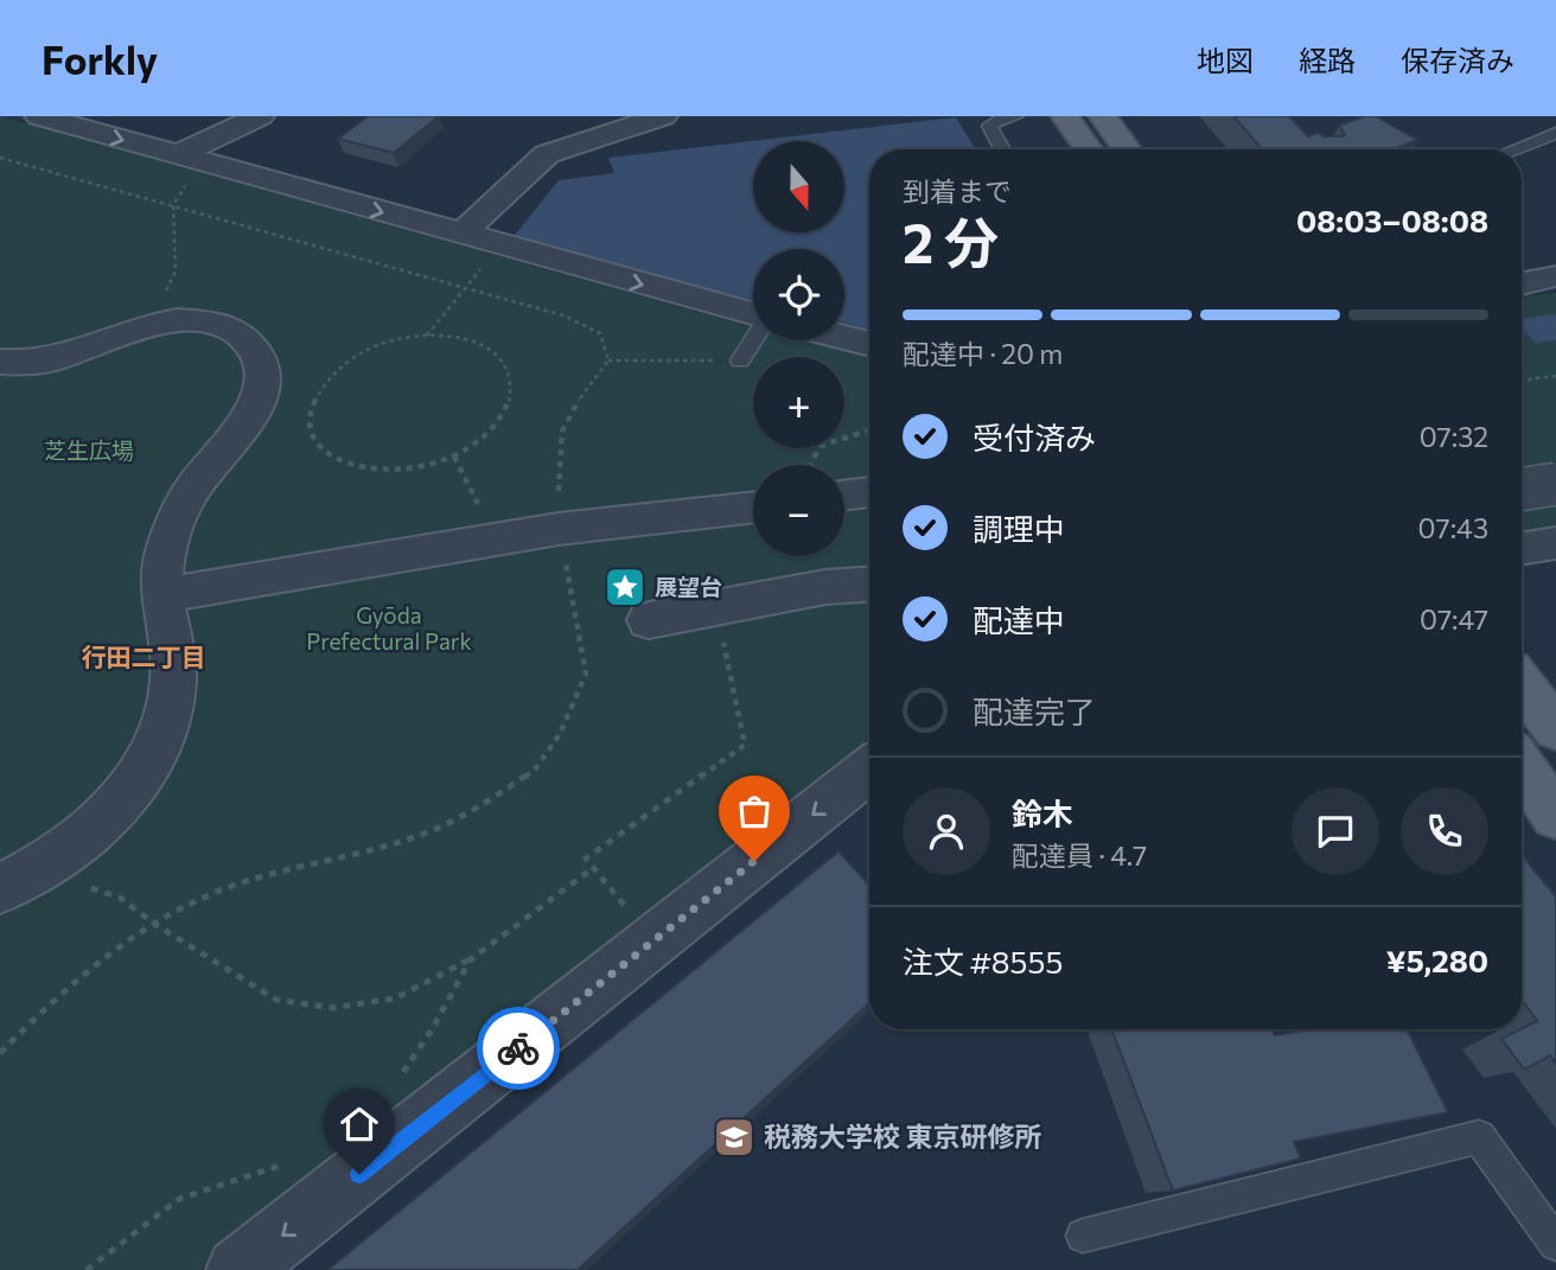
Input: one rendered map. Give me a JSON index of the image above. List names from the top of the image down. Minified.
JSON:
{"districts":["行田二丁目"],"parks":["芝生広場","Gyōda Prefectural Park"],"places":{"place":["展望台"],"school or university":["税務大学校 東京研修所"]},"north":"bottom","page":{"header":"Forkly","nav":["地図","経路","保存済み"],"map_buttons":["+","−"],"heading":["2 分","到着まで","08:03–08:08"],"panel":["鈴木","配達員 · 4.7","注文 #8555","¥5,280"],"bar":"配達中 · 20 m","list":[["受付済み","07:32"],["調理中","07:43"],["配達中","07:47"],"配達完了"]}}
